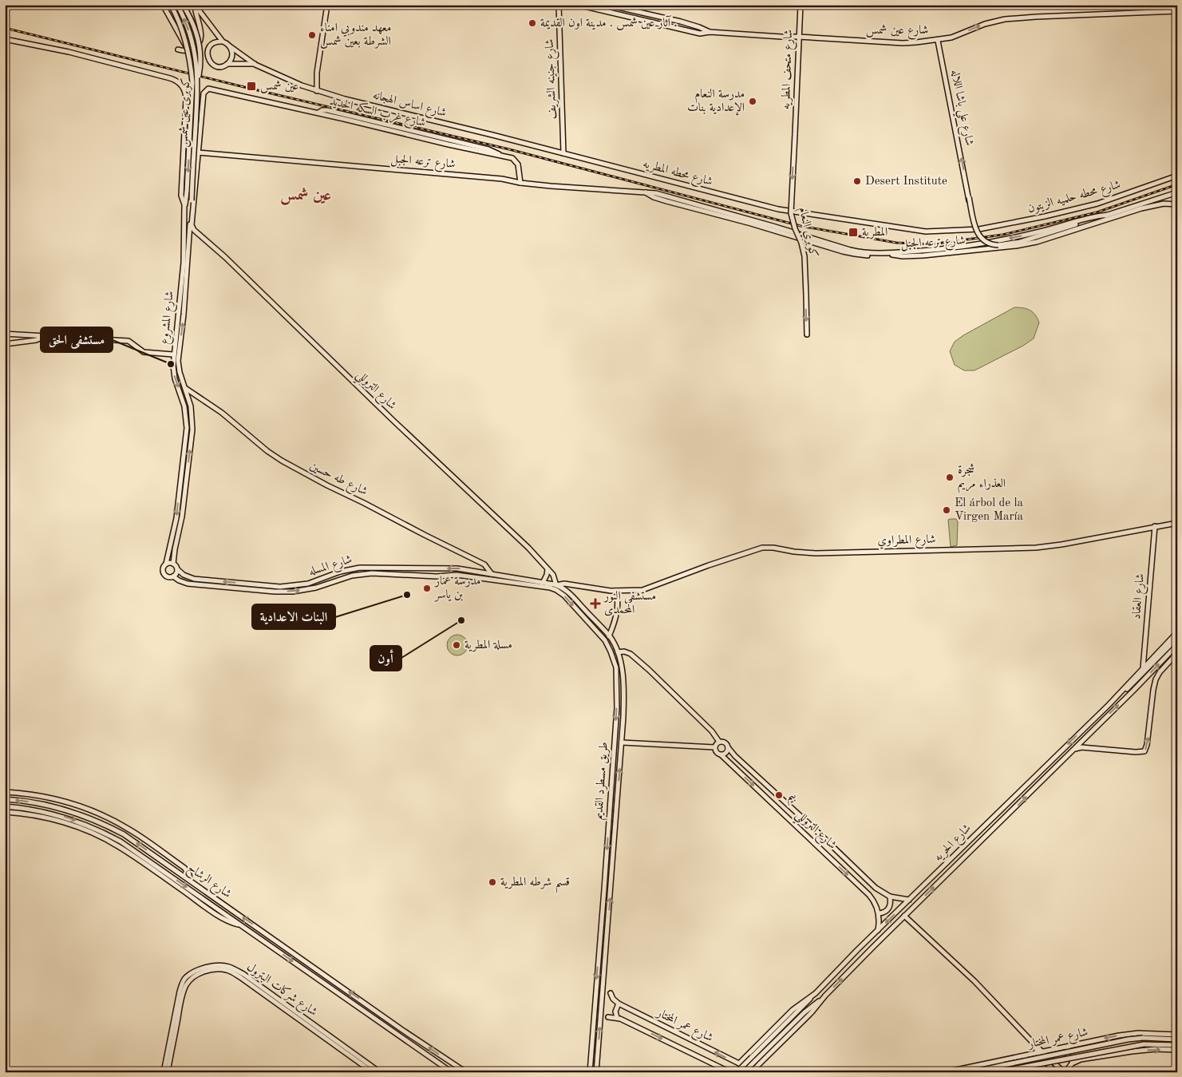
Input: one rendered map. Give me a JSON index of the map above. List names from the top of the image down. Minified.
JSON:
{"streets":{"street":["شارع عين شمس","شارع متحف المطريه","شارع جنينه الشريف","شارع اساس الهجانه","شارع علي باشا اللاله","كوبرى عين شمس","شارع غرب السكه الحديد","شارع ترعه الجبل","شارع محطه المطريه","شارع محطه حلميه الزيتون","كوبري النعام","شارع المشروع","شارع التروللي","شارع طه حسين","شارع المطراوي","شارع المسله","شارع العقاد","طريق مسطرد القديم","شارع الحريه","شارع الرشاح","شارع شركات البترول","شارع عمر المختار"]},"crossings":[["شارع عين شمس","شارع متحف المطريه"],["شارع عين شمس","شارع علي باشا اللاله"],["شارع متحف المطريه","كوبري النعام"],["شارع جنينه الشريف","شارع اساس الهجانه"],["شارع جنينه الشريف","شارع محطه المطريه"],["شارع اساس الهجانه","شارع محطه المطريه"],["شارع علي باشا اللاله","شارع محطه حلميه الزيتون"],["كوبرى عين شمس","شارع المشروع"],["كوبرى عين شمس","شارع التروللي"],["شارع غرب السكه الحديد","شارع ترعه الجبل"],["شارع غرب السكه الحديد","شارع المشروع"],["شارع ترعه الجبل","شارع محطه حلميه الزيتون"],["شارع ترعه الجبل","شارع المشروع"],["شارع محطه المطريه","شارع محطه حلميه الزيتون"],["شارع المشروع","شارع التروللي"],["شارع المشروع","شارع طه حسين"],["شارع المشروع","شارع المسله"],["شارع التروللي","طريق مسطرد القديم"],["شارع التروللي","شارع الحريه"],["شارع طه حسين","شارع المسله"],["شارع طه حسين","طريق مسطرد القديم"],["شارع المطراوي","شارع العقاد"],["شارع المسله","طريق مسطرد القديم"],["شارع العقاد","شارع الحريه"],["شارع الحريه","شارع عمر المختار"]],"one_way":["شارع علي باشا اللاله","كوبري النعام"],"districts":["عين شمس"],"places":{"other":["آثار عين شمس . مدينة اون القديمة .","معهد مندوبي امناء الشرطة بعين شمس","مدرسة النعام الإعدادية بنات","Desert Institute","مستشفى الحق","شجرة العذراء مريم","El árbol de la Virgen María","مدرسة عمار بن ياسر","البنات الاعدادية","أون","مسلة المطرية","بيم","قسم شرطه المطرية"],"transit":["عين شمس","المطرية"],"health":["مستشفى النور المحمدى"]}}
